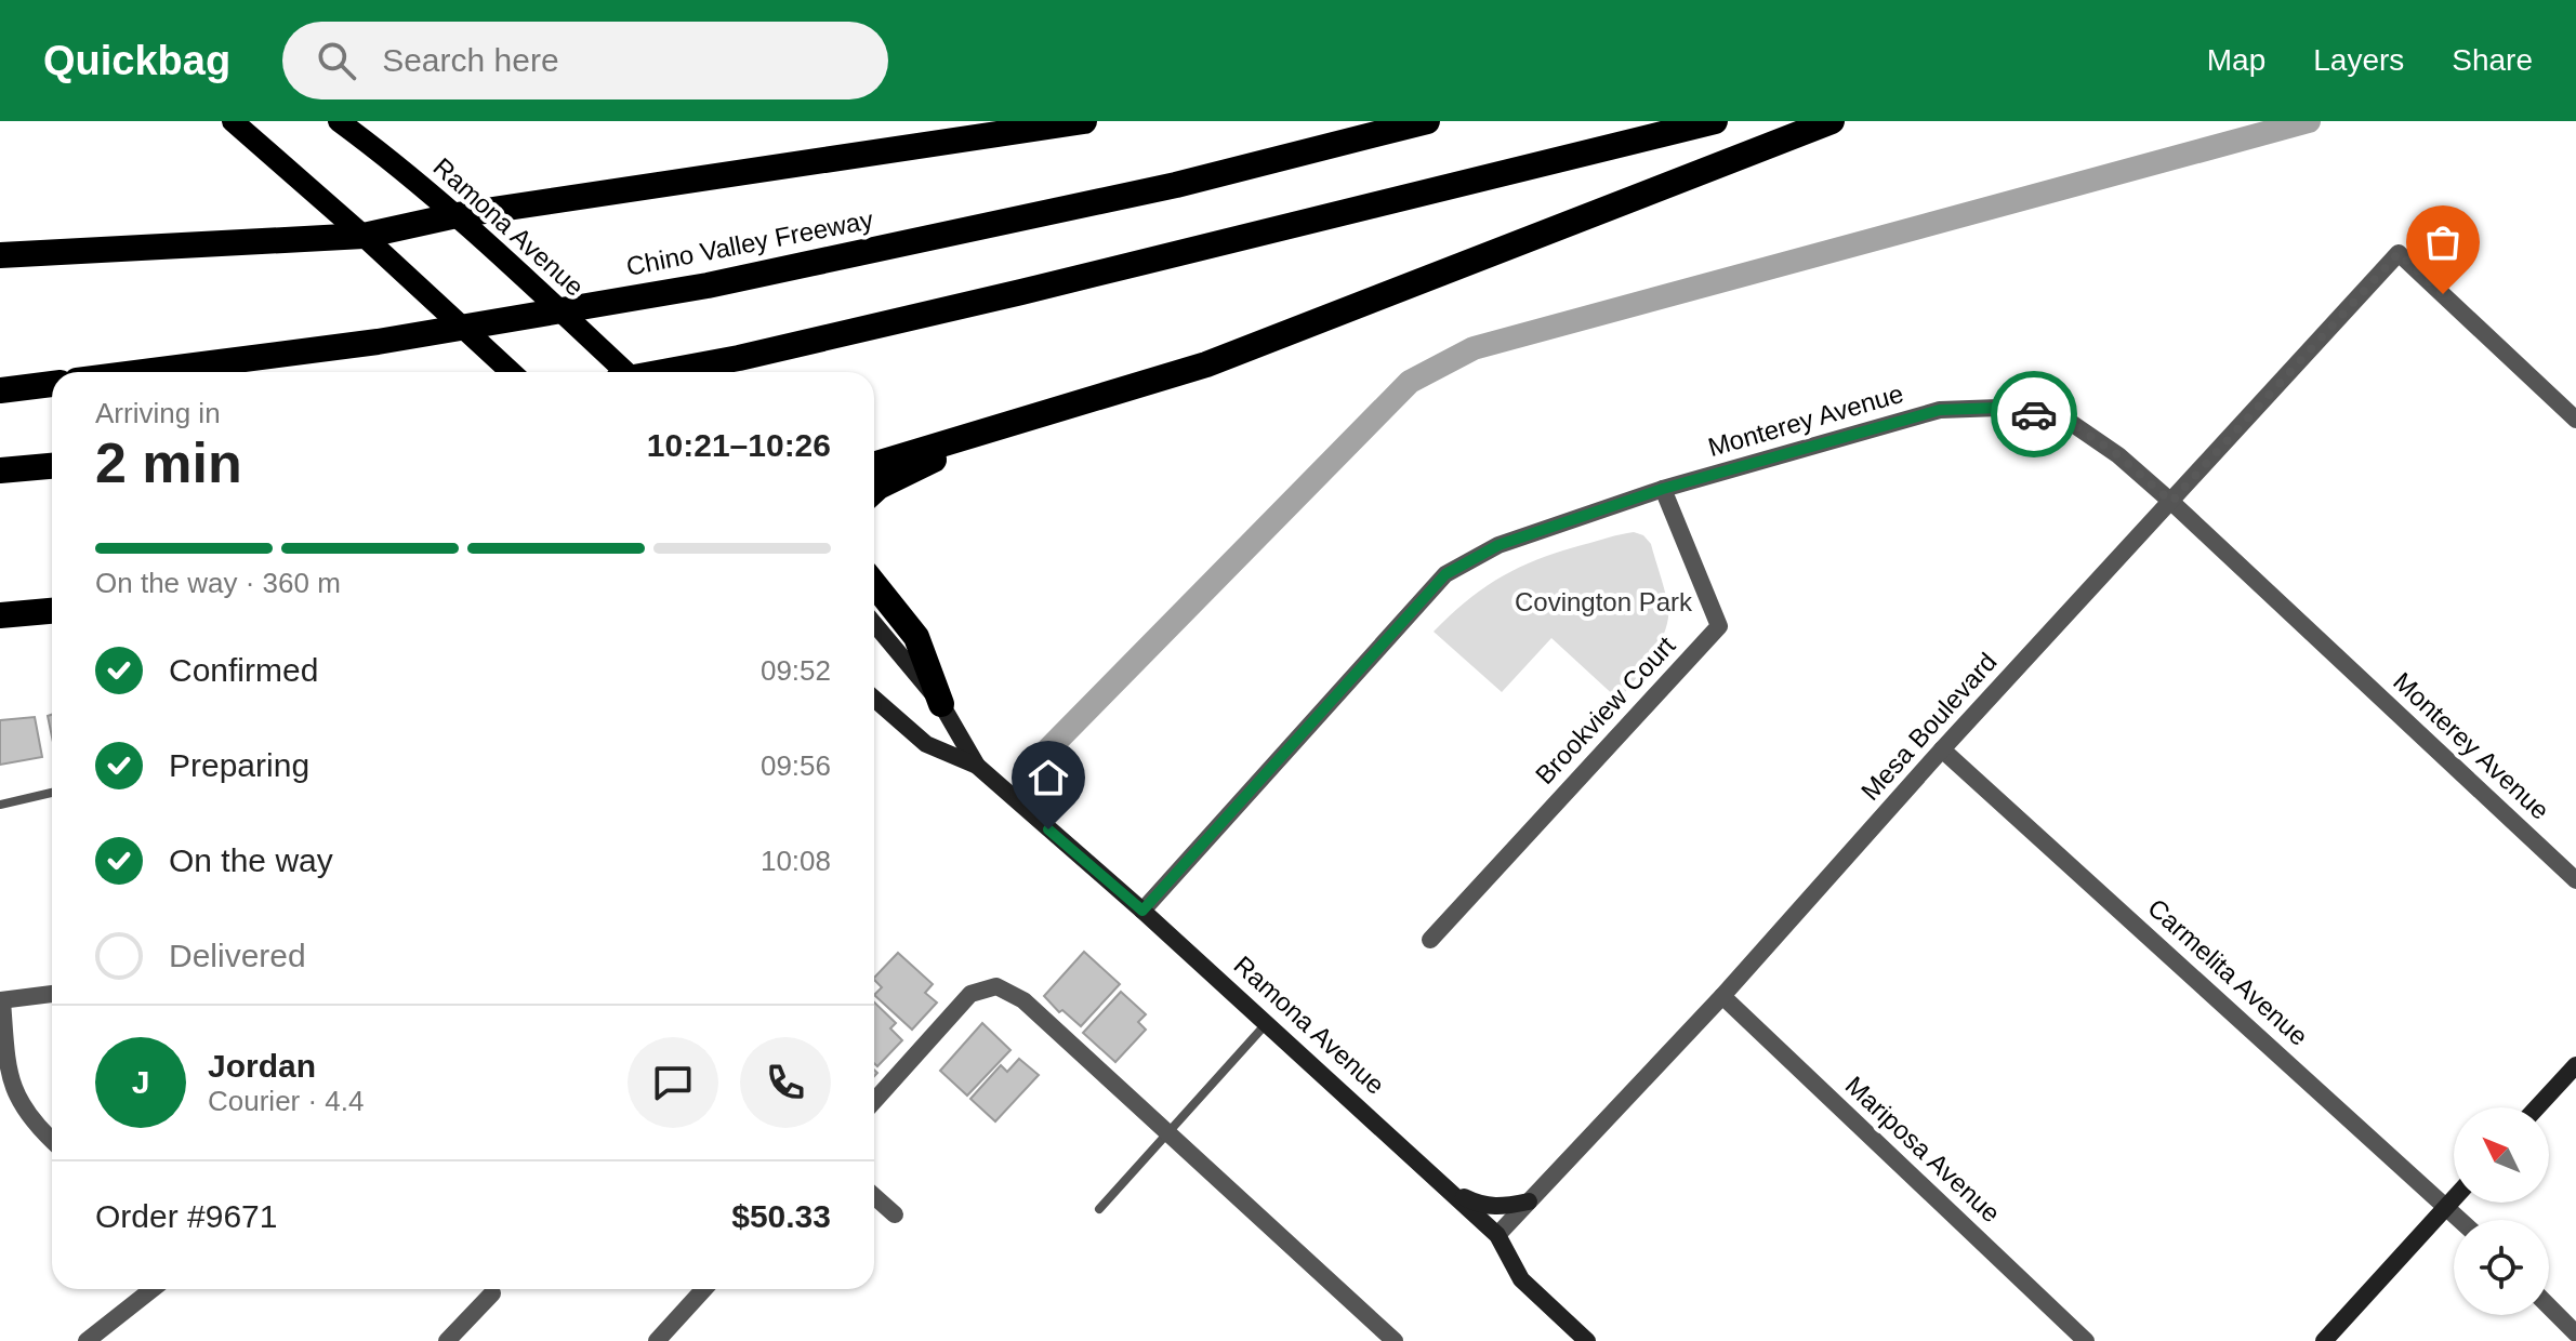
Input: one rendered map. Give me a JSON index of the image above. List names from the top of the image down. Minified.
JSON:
{"streets":{"highway":["Chino Valley Freeway"],"main road":["Ramona Avenue"],"street":["Monterey Avenue","Brookview Court","Mesa Boulevard","Carmelita Avenue","Mariposa Avenue"]},"crossings":[["Ramona Avenue","Monterey Avenue"],["Ramona Avenue","Mesa Boulevard"],["Monterey Avenue","Brookview Court"],["Monterey Avenue","Mesa Boulevard"],["Mesa Boulevard","Carmelita Avenue"],["Mesa Boulevard","Mariposa Avenue"]],"parks":["Covington Park"],"north":"top left","page":{"header":"Quickbag","search":"Search here","nav":["Map","Layers","Share"],"heading":["2 min","Arriving in","10:21–10:26"],"panel":["Jordan","Courier · 4.4","Order #9671","$50.33"],"bar":"On the way · 360 m","list":[["Confirmed","09:52"],["Preparing","09:56"],["On the way","10:08"],"Delivered"],"round":"J"}}
